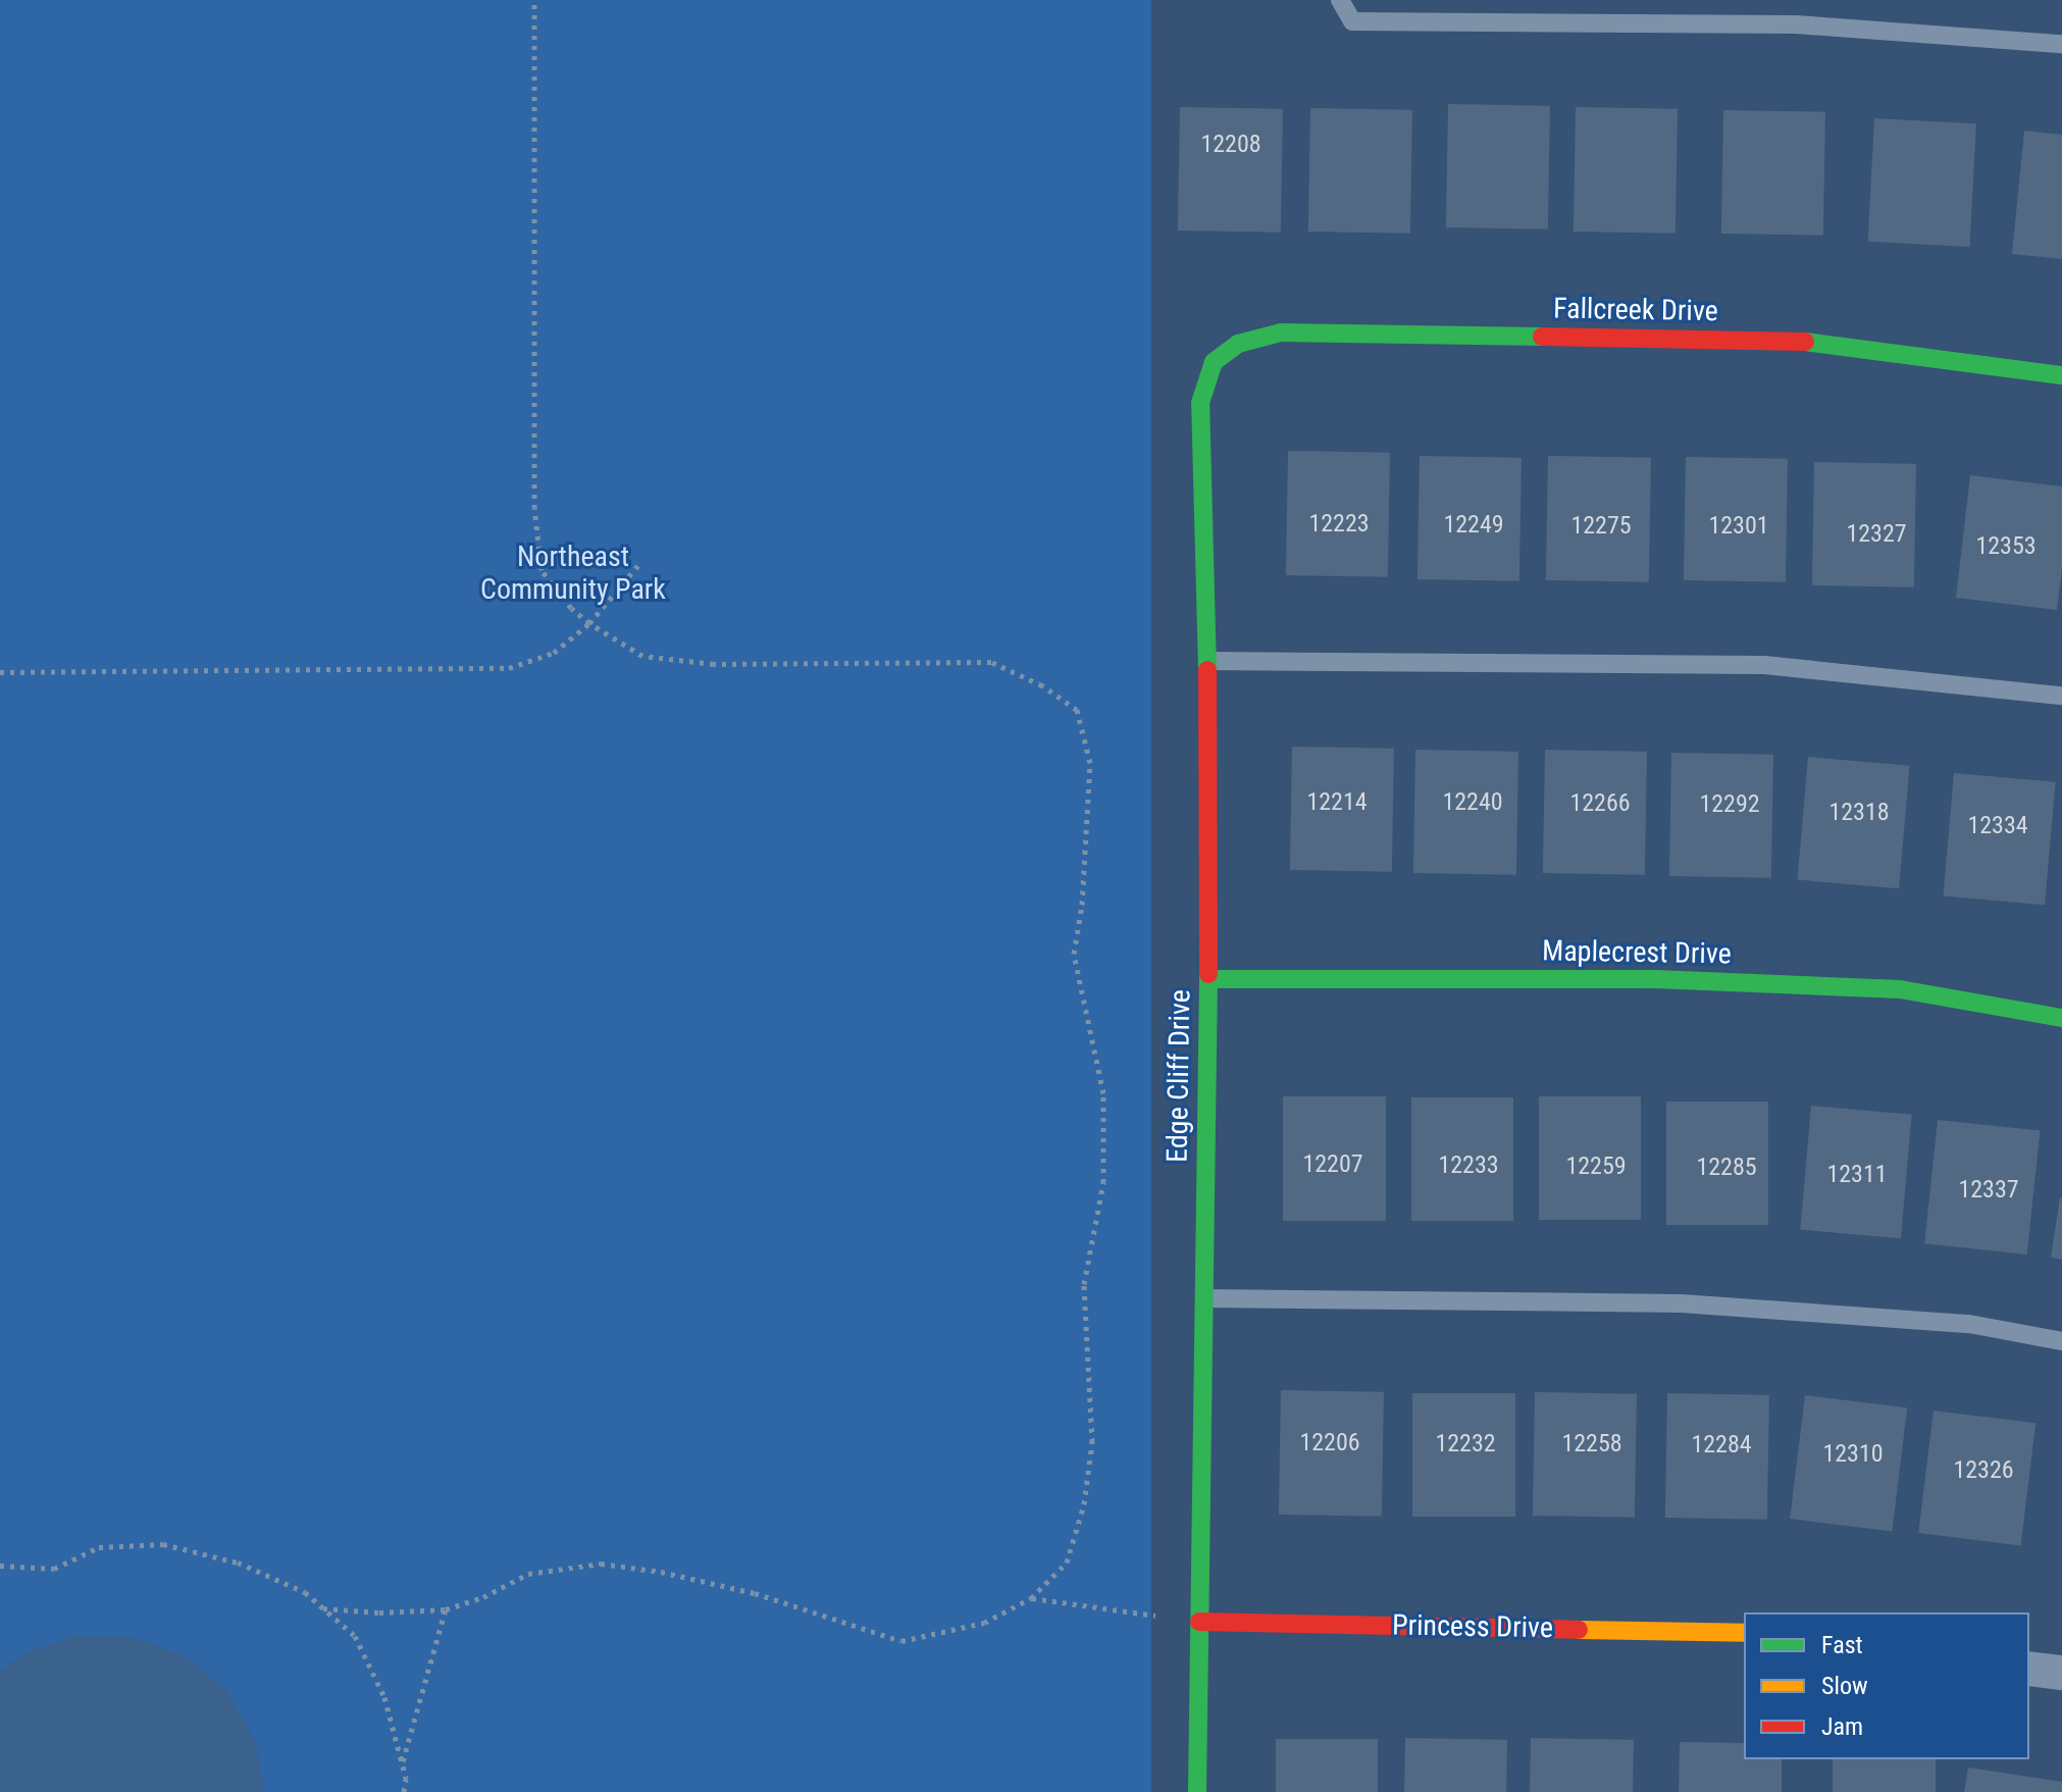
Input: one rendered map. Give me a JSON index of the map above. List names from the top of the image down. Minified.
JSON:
{"streets":{"street":["Fallcreek Drive","Maplecrest Drive","Edge Cliff Drive","Princess Drive"]},"crossings":[["Fallcreek Drive","Edge Cliff Drive"],["Maplecrest Drive","Edge Cliff Drive"],["Edge Cliff Drive","Princess Drive"]],"parks":["Northeast Community Park"],"house_numbers":["12208","12223","12249","12275","12301","12327","12353","12214","12240","12266","12292","12318","12334","12207","12233","12259","12285","12311","12337","12206","12232","12258","12284","12310","12326"],"legend":["Fast","Slow","Jam"]}
